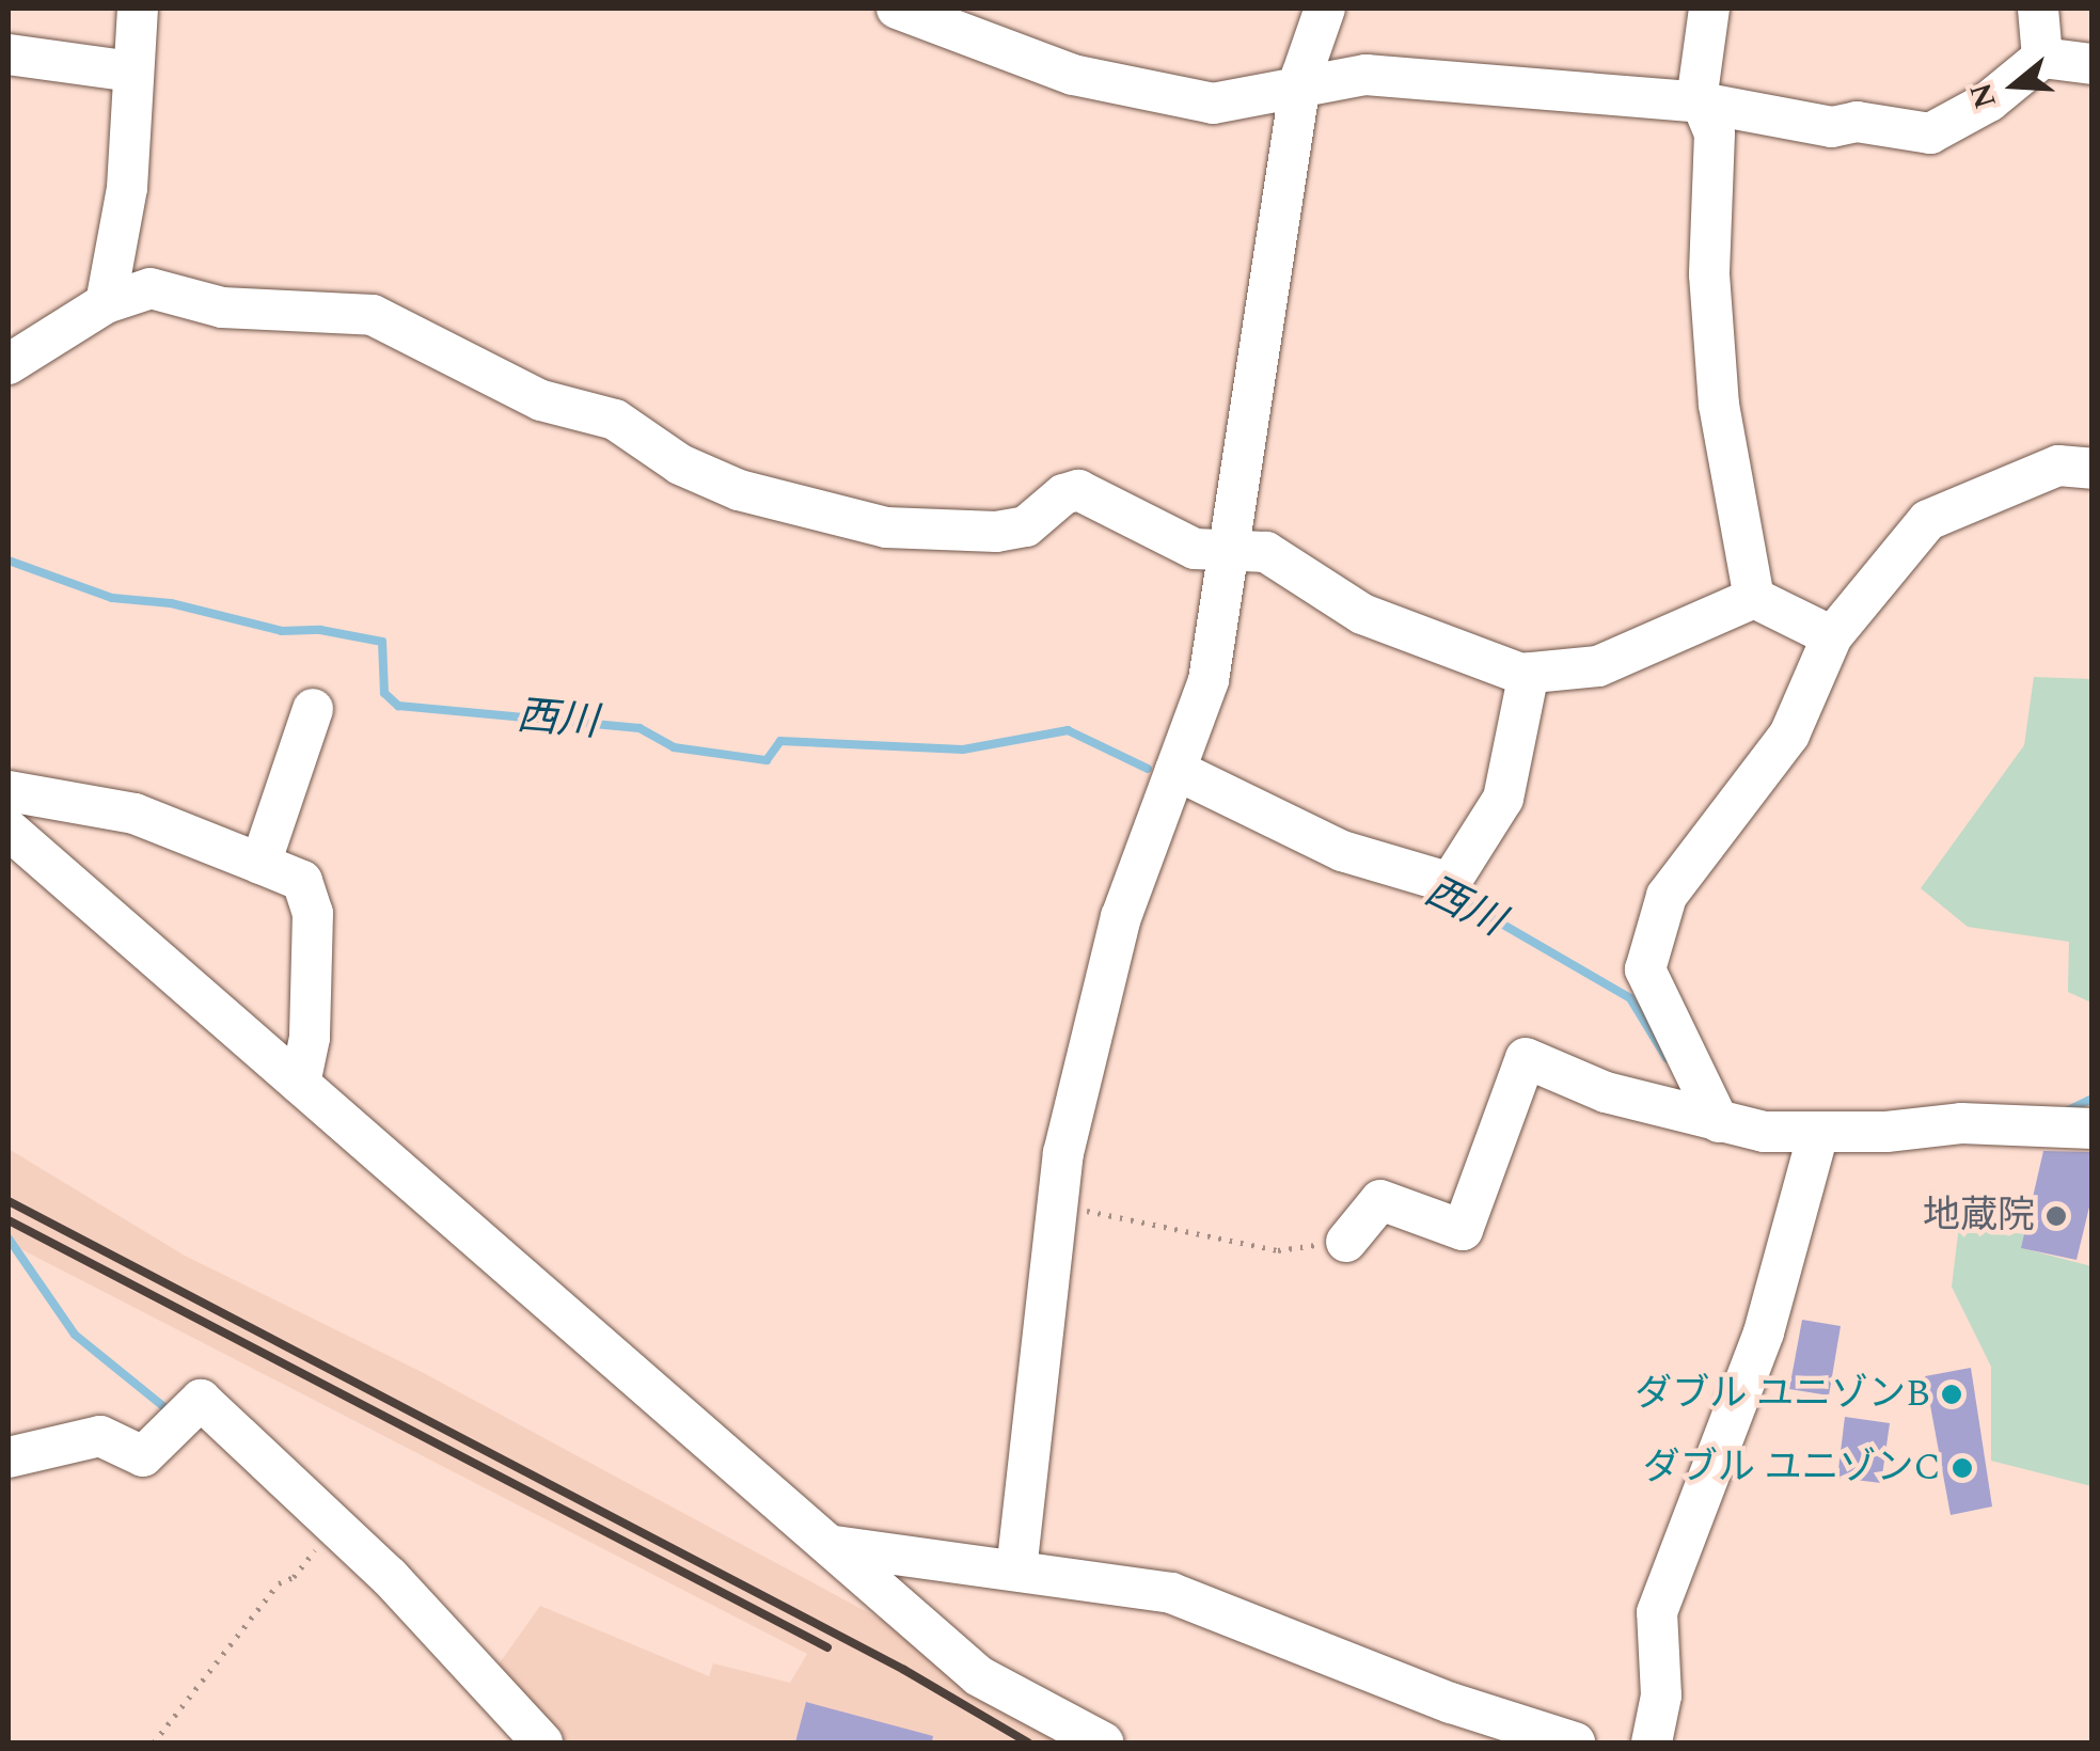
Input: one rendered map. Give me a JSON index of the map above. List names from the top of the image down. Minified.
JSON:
{"water":["西川"],"places":["地蔵院","ダブル ユニゾンB","ダブル ユニゾンC"],"north":"left"}
